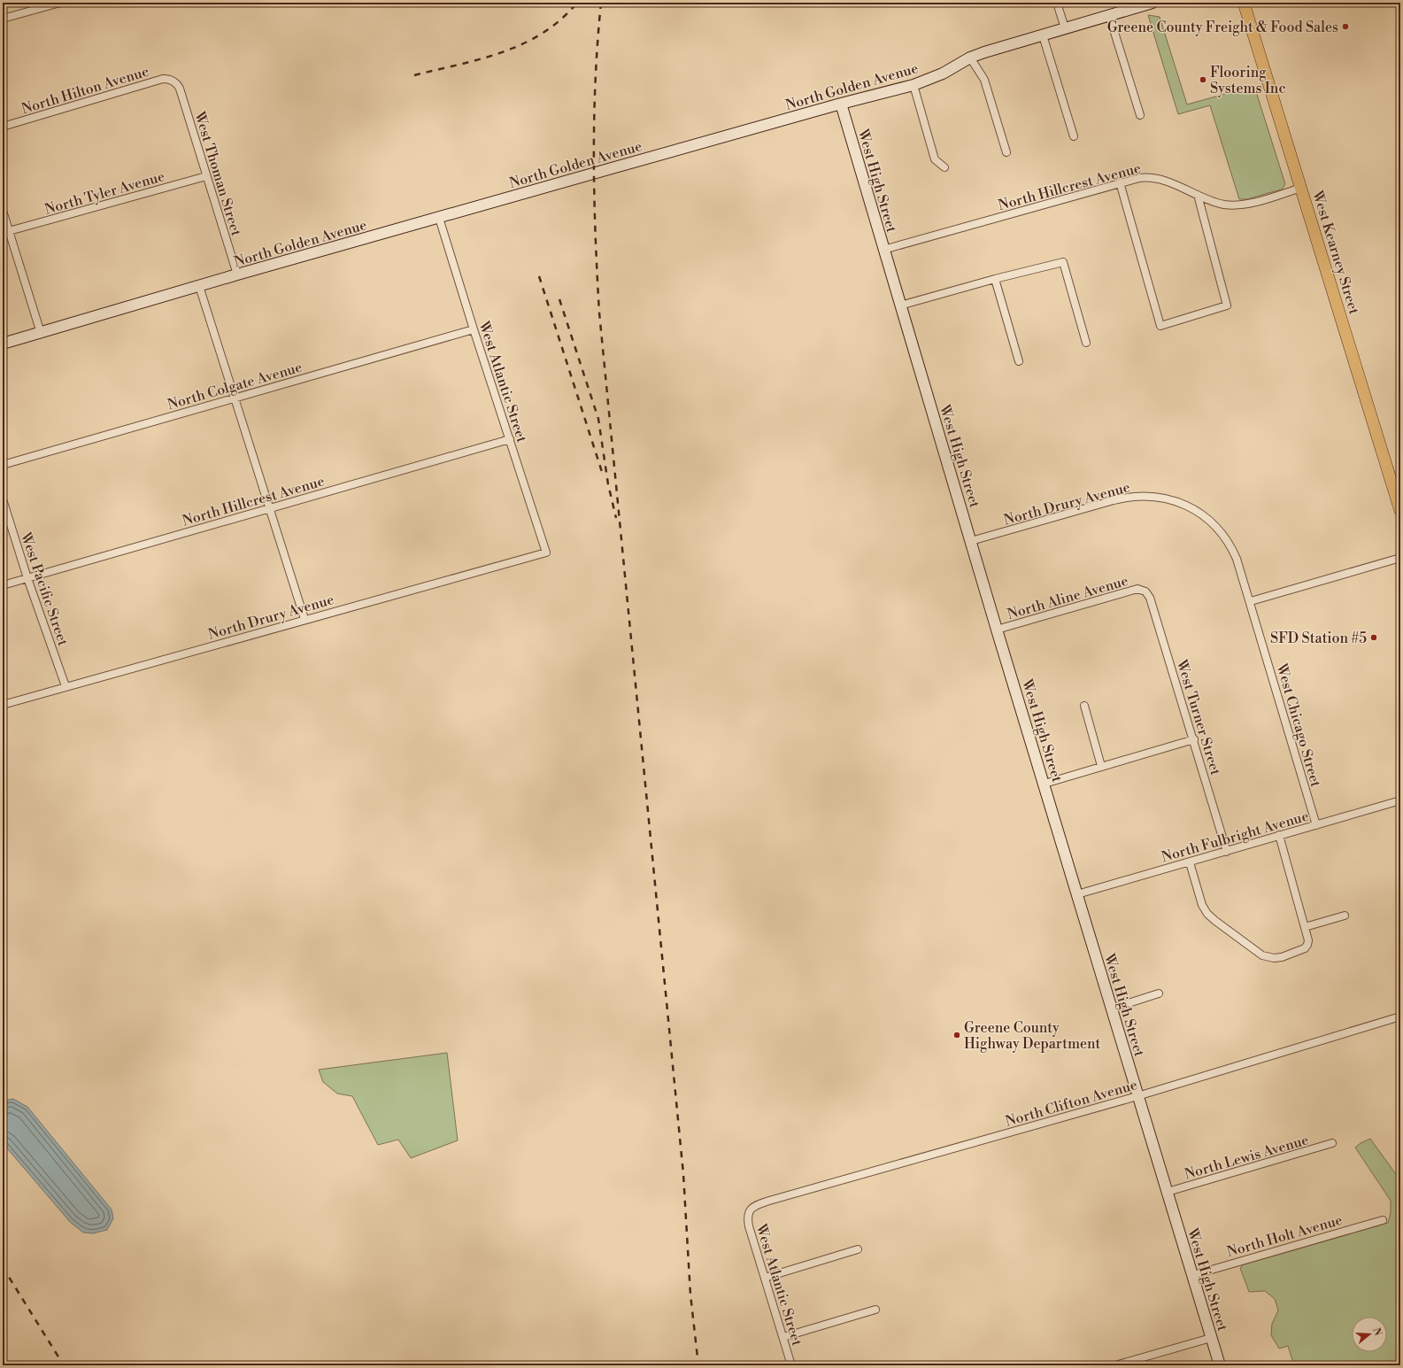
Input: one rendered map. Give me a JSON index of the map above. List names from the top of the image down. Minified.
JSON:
{"streets":{"main road":["West Kearney Street"],"street":["North Golden Avenue","North Hilton Avenue","West Thoman Street","West High Street","North Hillcrest Avenue","North Tyler Avenue","West Atlantic Street","North Colgate Avenue","North Drury Avenue","West Pacific Street","North Aline Avenue","West Turner Street","West Chicago Street","North Fulbright Avenue","North Clifton Avenue","North Lewis Avenue","North Holt Avenue"]},"crossings":[["North Golden Avenue","West Thoman Street"],["North Golden Avenue","West High Street"],["North Golden Avenue","West Atlantic Street"],["North Hilton Avenue","West Thoman Street"],["West Thoman Street","North Tyler Avenue"],["West High Street","North Hillcrest Avenue"],["West High Street","North Drury Avenue"],["West High Street","North Aline Avenue"],["West High Street","North Fulbright Avenue"],["West High Street","North Clifton Avenue"],["West High Street","North Lewis Avenue"],["West High Street","North Holt Avenue"],["North Hillcrest Avenue","West Kearney Street"],["North Hillcrest Avenue","West Atlantic Street"],["North Hillcrest Avenue","West Pacific Street"],["West Atlantic Street","North Colgate Avenue"],["West Atlantic Street","North Drury Avenue"],["West Atlantic Street","North Clifton Avenue"],["North Drury Avenue","West Pacific Street"],["North Drury Avenue","West Chicago Street"],["North Aline Avenue","West Turner Street"],["West Turner Street","North Fulbright Avenue"],["West Chicago Street","North Fulbright Avenue"]],"places":["Greene County Freight & Food Sales","Flooring Systems Inc","SFD Station #5","Greene County Highway Department"],"north":"right"}
